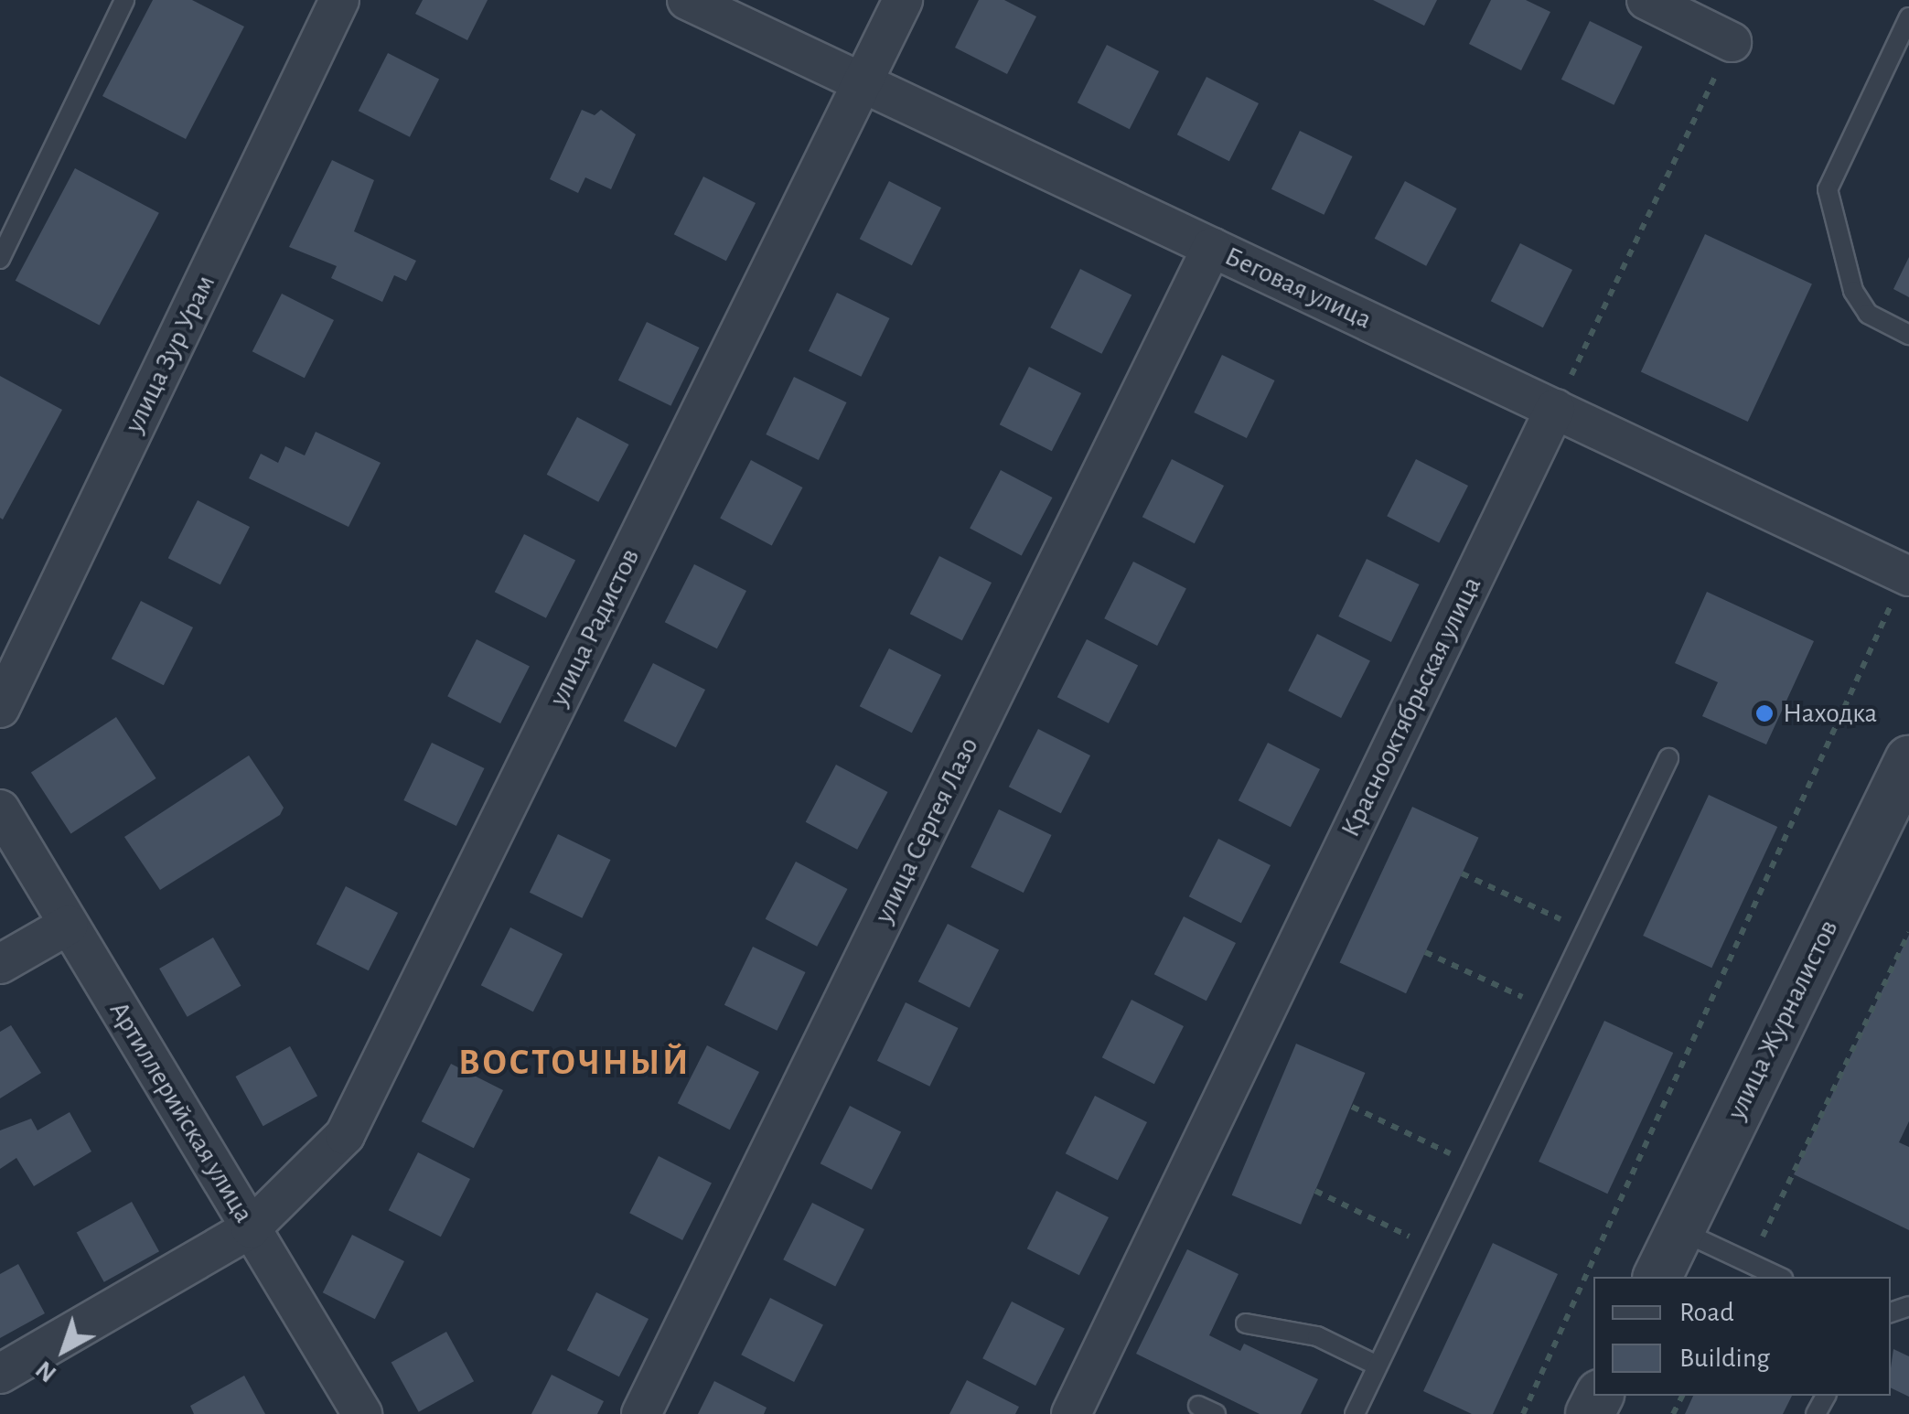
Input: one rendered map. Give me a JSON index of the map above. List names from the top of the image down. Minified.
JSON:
{"streets":{"street":["Беговая улица","улица Зур Урам","улица Радистов","Краснооктябрьская улица","улица Сергея Лазо","улица Журналистов","Артиллерийская улица"]},"crossings":[["Беговая улица","улица Радистов"],["Беговая улица","Краснооктябрьская улица"],["Беговая улица","улица Сергея Лазо"],["улица Радистов","Артиллерийская улица"]],"districts":["ВОСТОЧНЫЙ"],"places":["Находка"],"legend":["Road","Building"],"north":"bottom left"}
